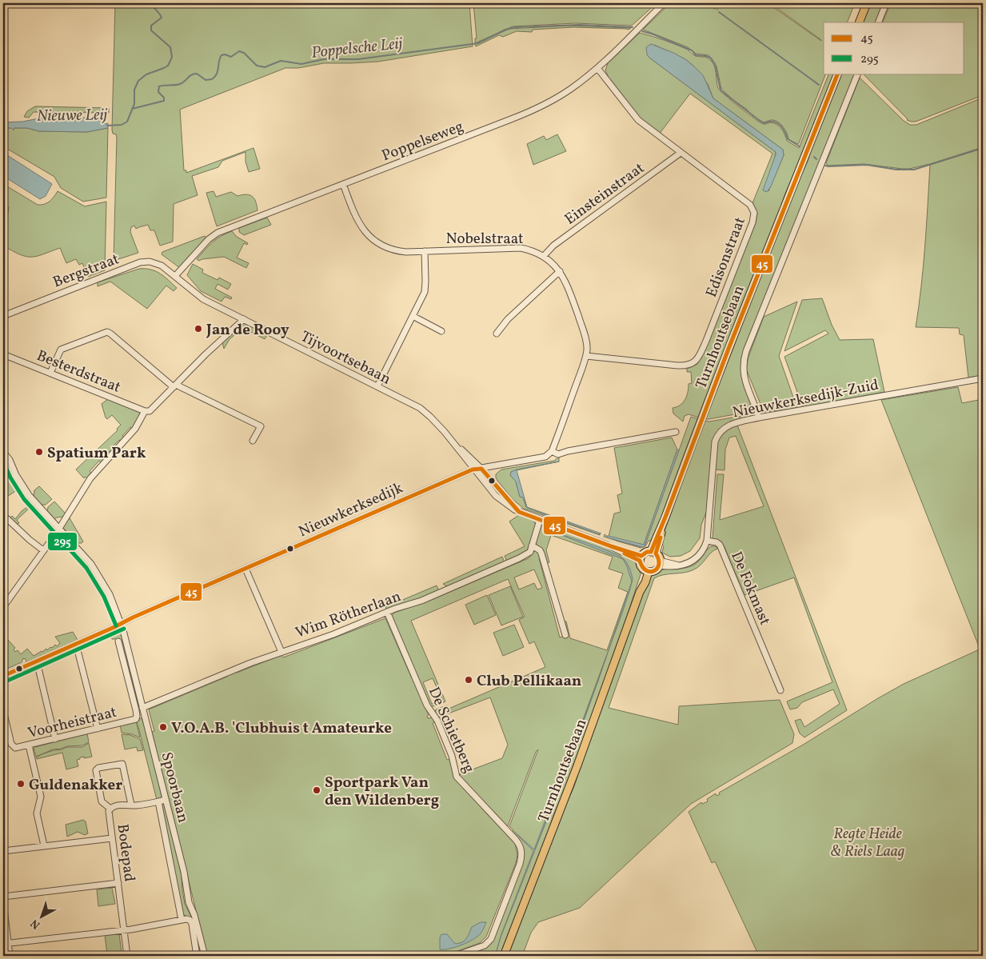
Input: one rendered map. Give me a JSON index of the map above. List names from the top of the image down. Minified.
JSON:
{"streets":{"main road":["Turnhoutsebaan"],"street":["Poppelseweg","Einsteinstraat","Nobelstraat","Edisonstraat","Bergstraat","Tijvoortsebaan","Besterdstraat","Nieuwkerksedijk-Zuid","Nieuwkerksedijk","De Fokmast","Wim Rötherlaan","Voorheistraat","De Schietberg","Spoorbaan","Bodepad"]},"crossings":[["Poppelseweg","Nobelstraat"],["Poppelseweg","Edisonstraat"],["Poppelseweg","Bergstraat"],["Poppelseweg","Tijvoortsebaan"],["Einsteinstraat","Nobelstraat"],["Einsteinstraat","Edisonstraat"],["Nobelstraat","Edisonstraat"],["Nobelstraat","Nieuwkerksedijk"],["Bergstraat","Tijvoortsebaan"],["Turnhoutsebaan","Tijvoortsebaan"],["Tijvoortsebaan","Nieuwkerksedijk"],["Tijvoortsebaan","Wim Rötherlaan"],["Nieuwkerksedijk-Zuid","De Fokmast"],["Nieuwkerksedijk","Spoorbaan"],["Wim Rötherlaan","De Schietberg"],["Wim Rötherlaan","Spoorbaan"],["Spoorbaan","Bodepad"]],"water":["Poppelsche Leij","Nieuwe Leij"],"parks":["Regte Heide & Riels Laag"],"places":["Jan de Rooy","Spatium Park","Club Pellikaan","V.O.A.B. 'Clubhuis t Amateurke","Guldenakker","Sportpark Van den Wildenberg"],"lines":["transit line 45","transit line 295"],"legend":["45","295"],"north":"bottom left"}
